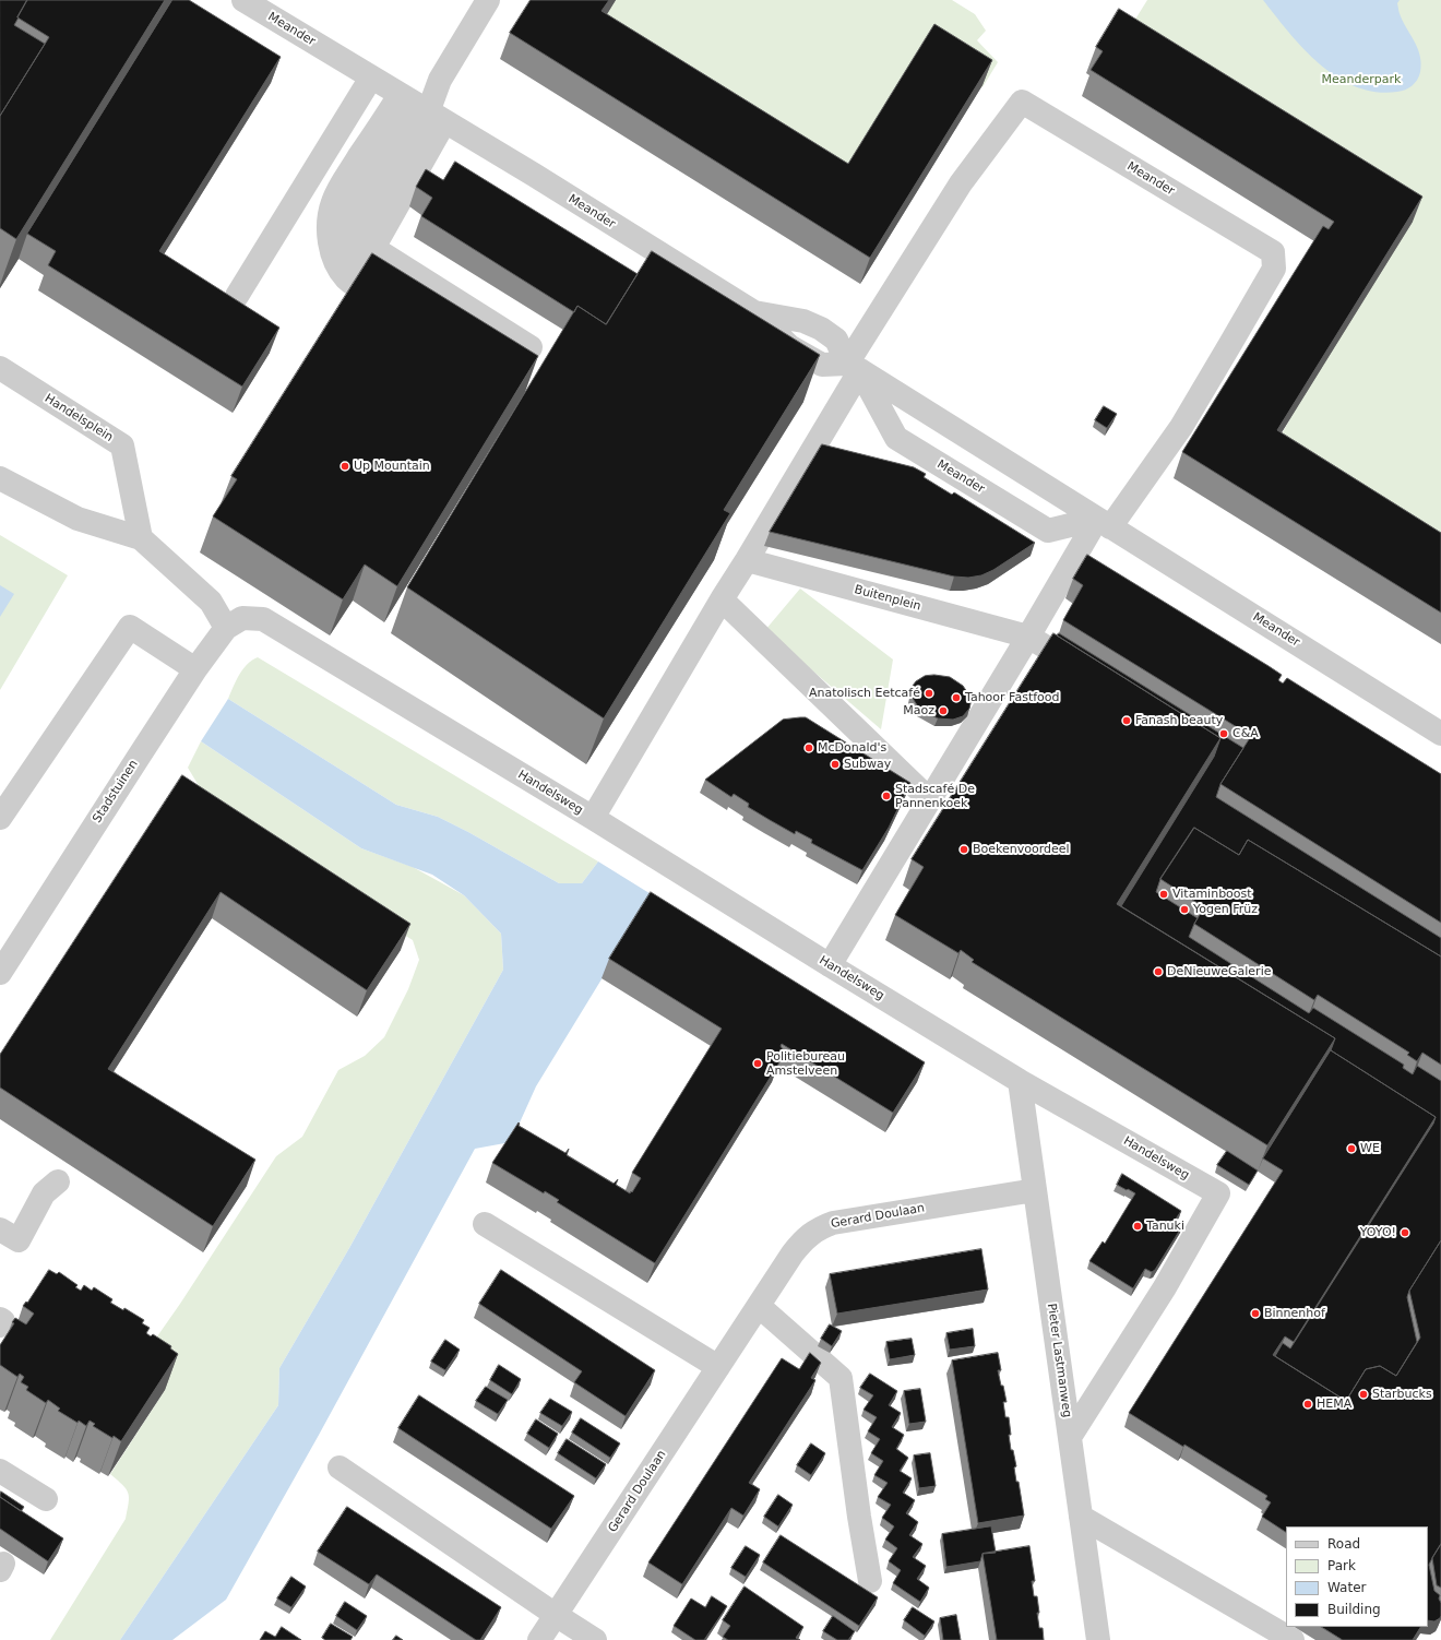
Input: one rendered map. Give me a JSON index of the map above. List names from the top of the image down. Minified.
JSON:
{"streets":{"street":["Meander","Handelsplein","Buitenplein","Stadstuinen","Handelsweg","Gerard Doulaan","Pieter Lastmanweg"]},"crossings":[["Stadstuinen","Handelsweg"],["Handelsweg","Pieter Lastmanweg"],["Gerard Doulaan","Pieter Lastmanweg"]],"parks":["Meanderpark"],"places":["Up Mountain","Anatolisch Eetcafé","Tahoor Fastfood","Maoz","Fanash beauty","C&A","McDonald's","Subway","Stadscafé De Pannenkoek","Boekenvoordeel","Vitaminboost","Yogen Früz","DeNieuweGalerie","Politiebureau Amstelveen","WE","Tanuki","YOYO!","Binnenhof","Starbucks","HEMA"],"legend":["Road","Park","Water","Building"]}
